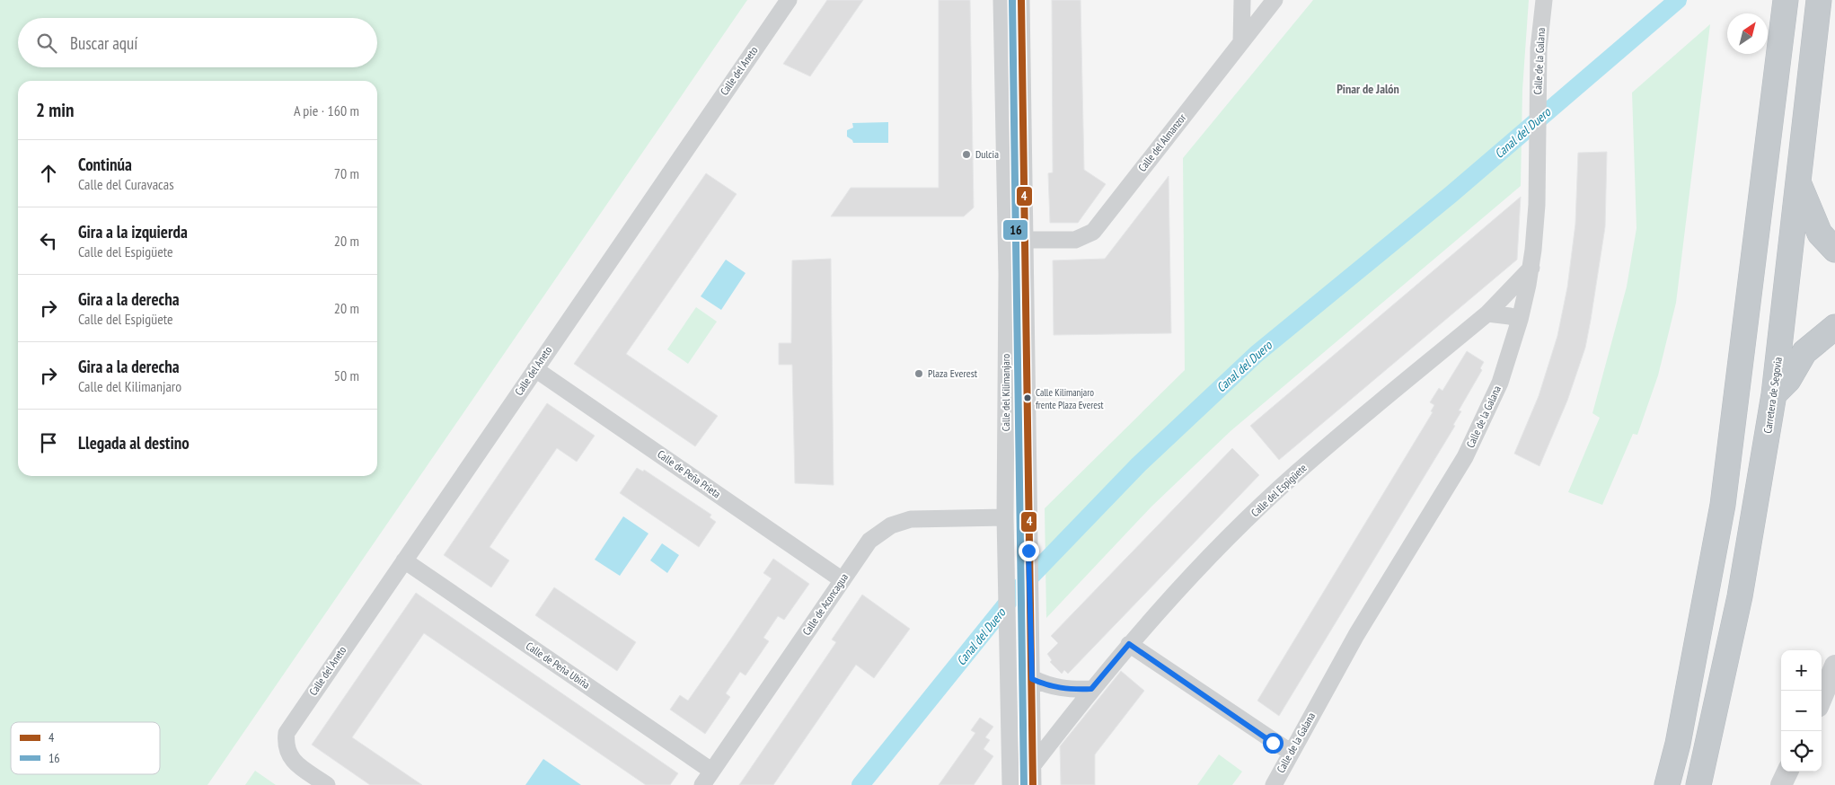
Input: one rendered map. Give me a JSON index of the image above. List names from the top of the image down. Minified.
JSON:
{"streets":{"highway":["Carretera de Segovia"],"street":["Calle de la Galana","Calle del Aneto","Calle del Almanzor","Calle del Kilimanjaro","Calle de Peña Prieta","Calle del Espigüete","Calle de Aconcagua","Calle de Peña Ubiña"]},"crossings":[["Calle de la Galana","Calle del Espigüete"],["Calle del Aneto","Calle de Peña Prieta"],["Calle del Aneto","Calle de Peña Ubiña"],["Calle del Almanzor","Calle del Kilimanjaro"],["Calle del Kilimanjaro","Calle del Espigüete"],["Calle del Kilimanjaro","Calle de Aconcagua"],["Calle de Peña Prieta","Calle de Aconcagua"],["Calle de Aconcagua","Calle de Peña Ubiña"]],"districts":["Pinar de Jalón"],"water":["Canal del Duero"],"places":["Dulcia","Plaza Everest","Calle Kilimanjaro frente Plaza Everest"],"lines":["transit line 4","transit line 16"],"legend":["4","16"],"north":"top right","page":{"search":"Buscar aquí","heading":["2 min","A pie · 160 m"],"list":[["Continúa","Calle del Curavacas","70 m"],["Gira a la izquierda","Calle del Espigüete","20 m"],["Gira a la derecha","Calle del Espigüete","20 m"],["Gira a la derecha","Calle del Kilimanjaro","50 m"],"Llegada al destino"],"map_buttons":["+","−"]}}
